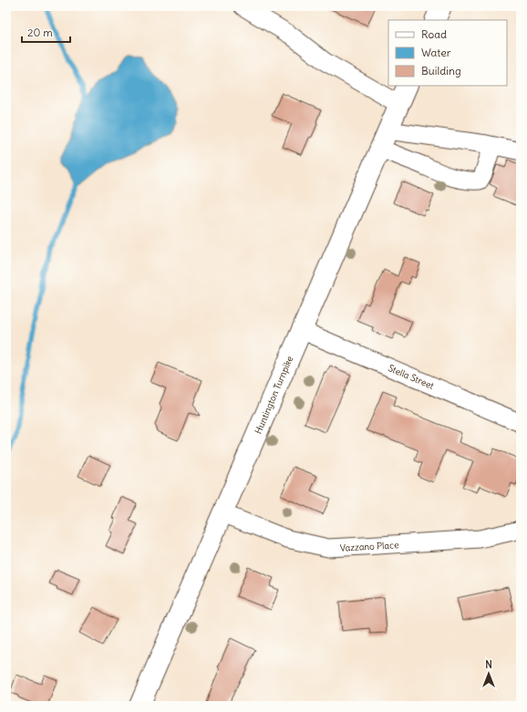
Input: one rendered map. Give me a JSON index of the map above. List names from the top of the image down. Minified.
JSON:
{"streets":{"main road":["Huntington Turnpike"],"street":["Stella Street","Vazzano Place"]},"crossings":[["Stella Street","Huntington Turnpike"],["Huntington Turnpike","Vazzano Place"]],"legend":["Road","Water","Building"],"scale_bar":"20 m","north":"top"}
